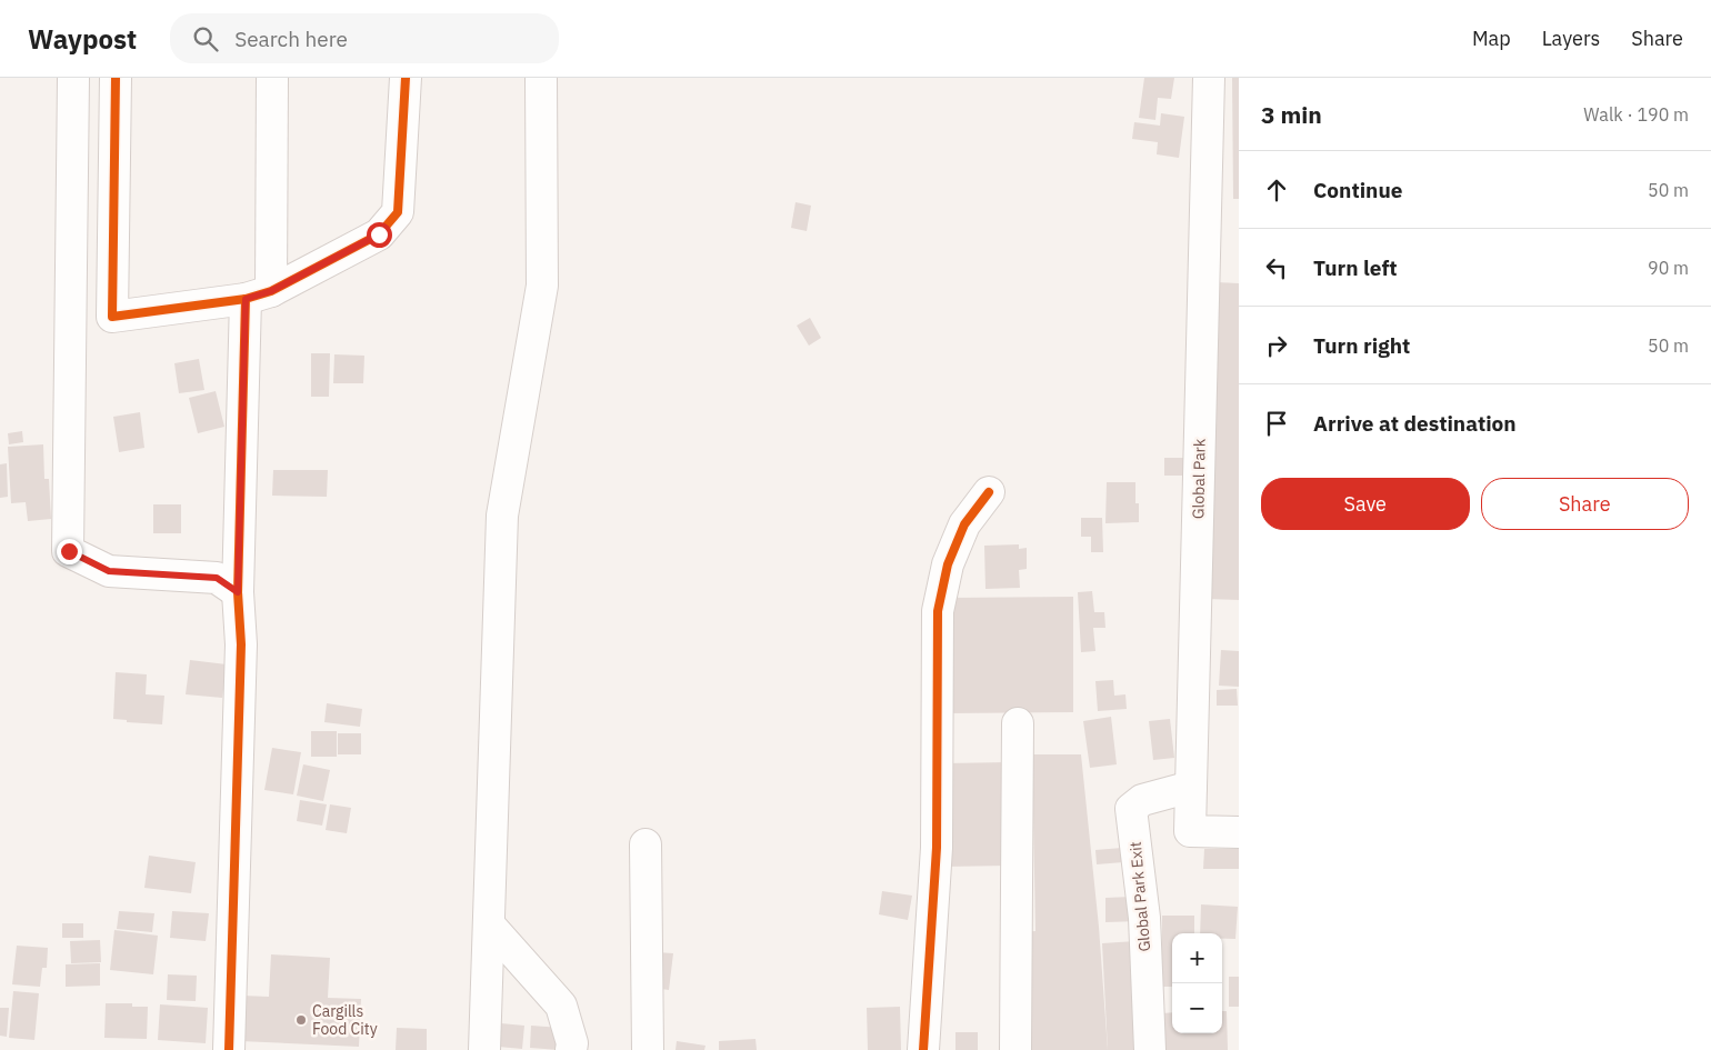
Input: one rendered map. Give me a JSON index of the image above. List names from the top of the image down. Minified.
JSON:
{"streets":{"street":["Global Park","Global Park Exit"]},"crossings":[["Global Park","Global Park Exit"]],"places":["Cargills Food City"],"page":{"header":"Waypost","search":"Search here","nav":["Map","Layers","Share"],"heading":["3 min","Walk · 190 m"],"list":[["Continue","50 m"],["Turn left","90 m"],["Turn right","50 m"],"Arrive at destination"],"buttons":["Save","Share"],"map_buttons":["+","−"]}}
